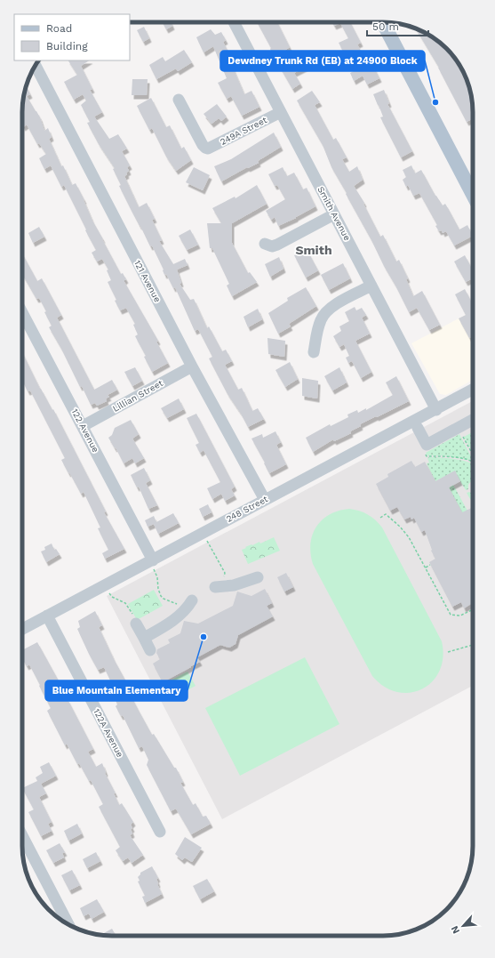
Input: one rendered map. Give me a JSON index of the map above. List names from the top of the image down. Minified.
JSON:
{"streets":{"street":["249A Street","Smith Avenue","121 Avenue","Lillian Street","122 Avenue","248 Street","122A Avenue"]},"crossings":[["249A Street","Smith Avenue"],["Smith Avenue","248 Street"],["121 Avenue","Lillian Street"],["121 Avenue","248 Street"],["Lillian Street","122 Avenue"],["122 Avenue","248 Street"],["248 Street","122A Avenue"]],"districts":["Smith"],"places":["Dewdney Trunk Rd (EB) at 24900 Block","Blue Mountain Elementary"],"legend":["Road","Building"],"scale_bar":"50 m","north":"bottom left"}
